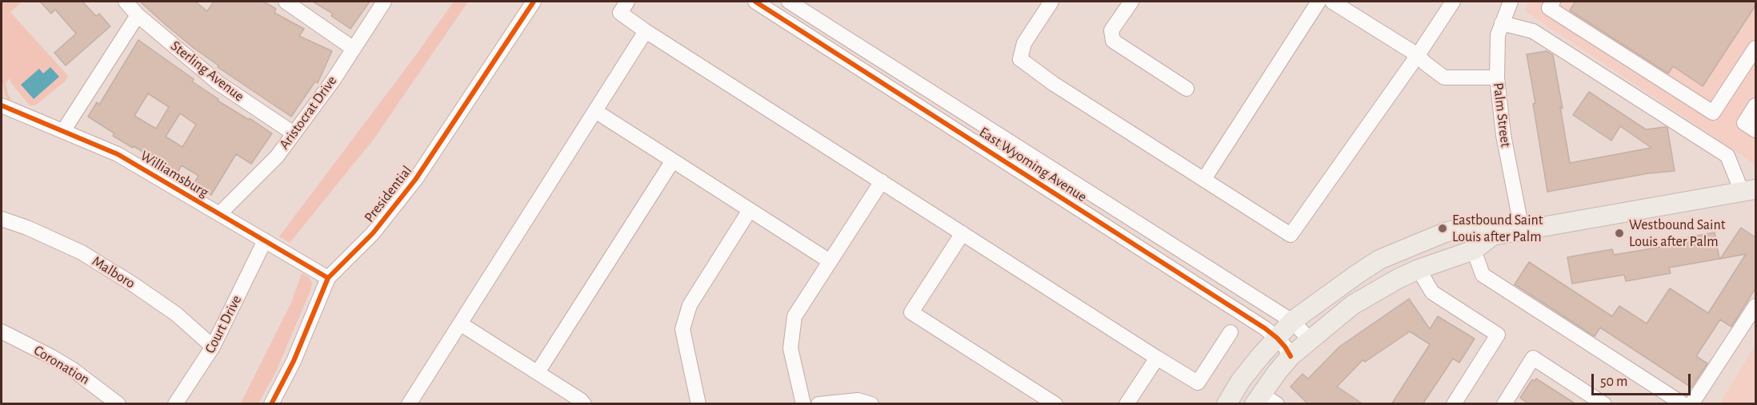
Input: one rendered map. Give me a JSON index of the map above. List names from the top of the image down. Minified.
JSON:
{"streets":{"street":["Sterling Avenue","Aristocrat Drive","Palm Street","East Wyoming Avenue","Williamsburg","Presidential","Malboro","Court Drive","Coronation"]},"crossings":[["Sterling Avenue","Aristocrat Drive"],["Aristocrat Drive","Williamsburg"],["Williamsburg","Presidential"],["Williamsburg","Court Drive"],["Malboro","Court Drive"]],"places":["Eastbound Saint Louis after Palm","Westbound Saint Louis after Palm"],"scale_bar":"50 m"}
